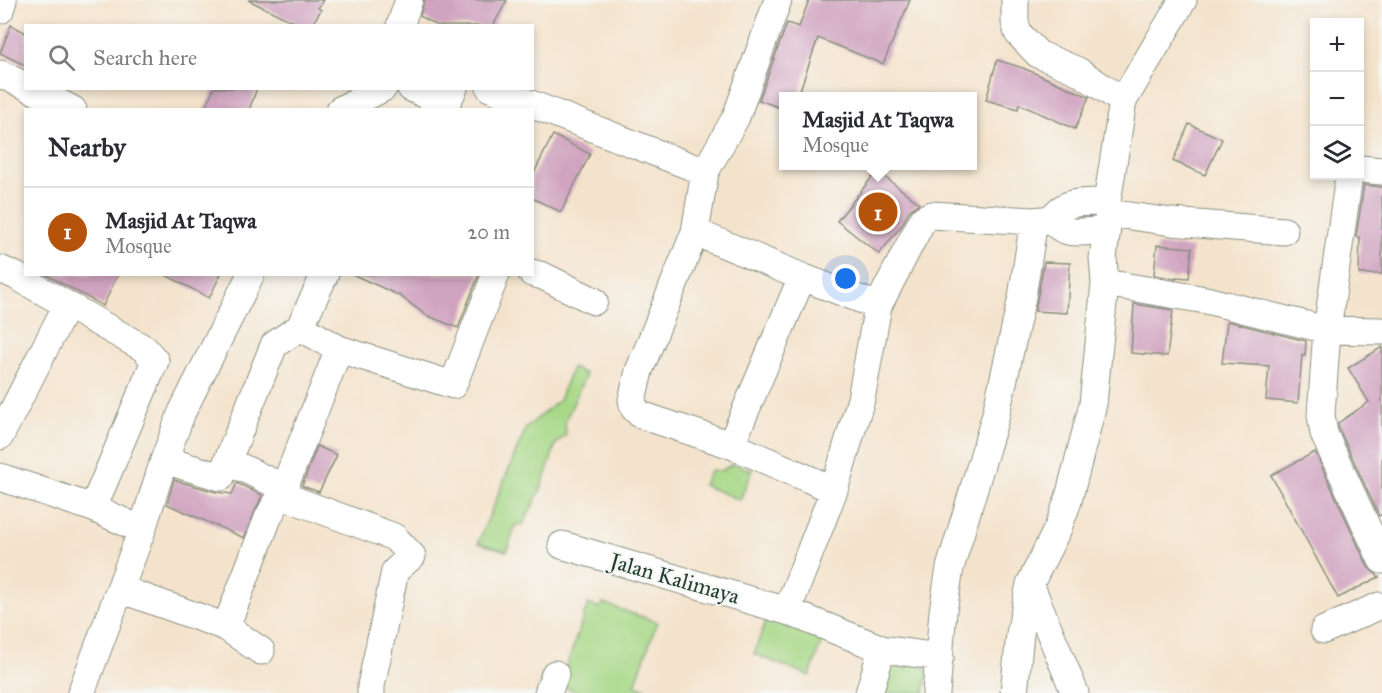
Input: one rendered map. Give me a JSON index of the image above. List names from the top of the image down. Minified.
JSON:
{"streets":{"street":["Jalan Kalimaya"]},"page":{"map_buttons":["+","−"],"search":"Search here","popup":["Masjid At Taqwa","Mosque"],"heading":"Nearby","list":[{"mark":"1","name":"Masjid At Taqwa","note":"Mosque","value":"20 m"}],"pins":"1"}}
